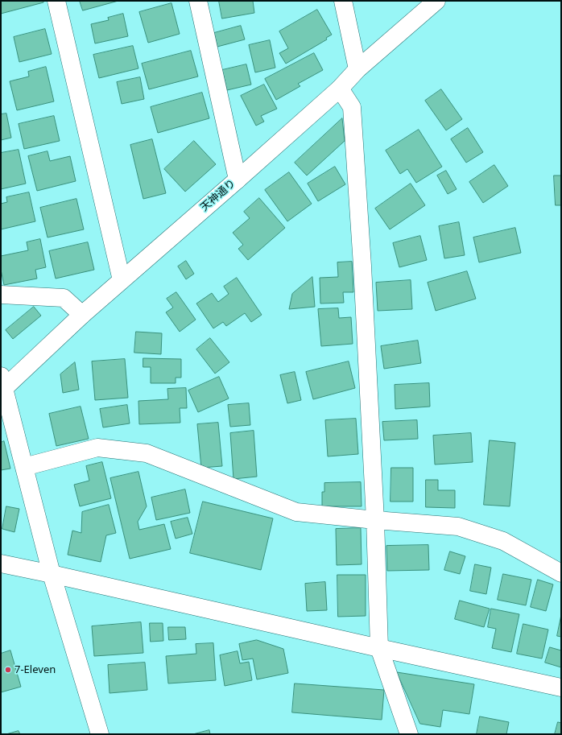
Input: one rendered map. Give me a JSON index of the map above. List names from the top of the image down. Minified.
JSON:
{"streets":{"street":["天神通り"]},"places":["7-Eleven"]}
